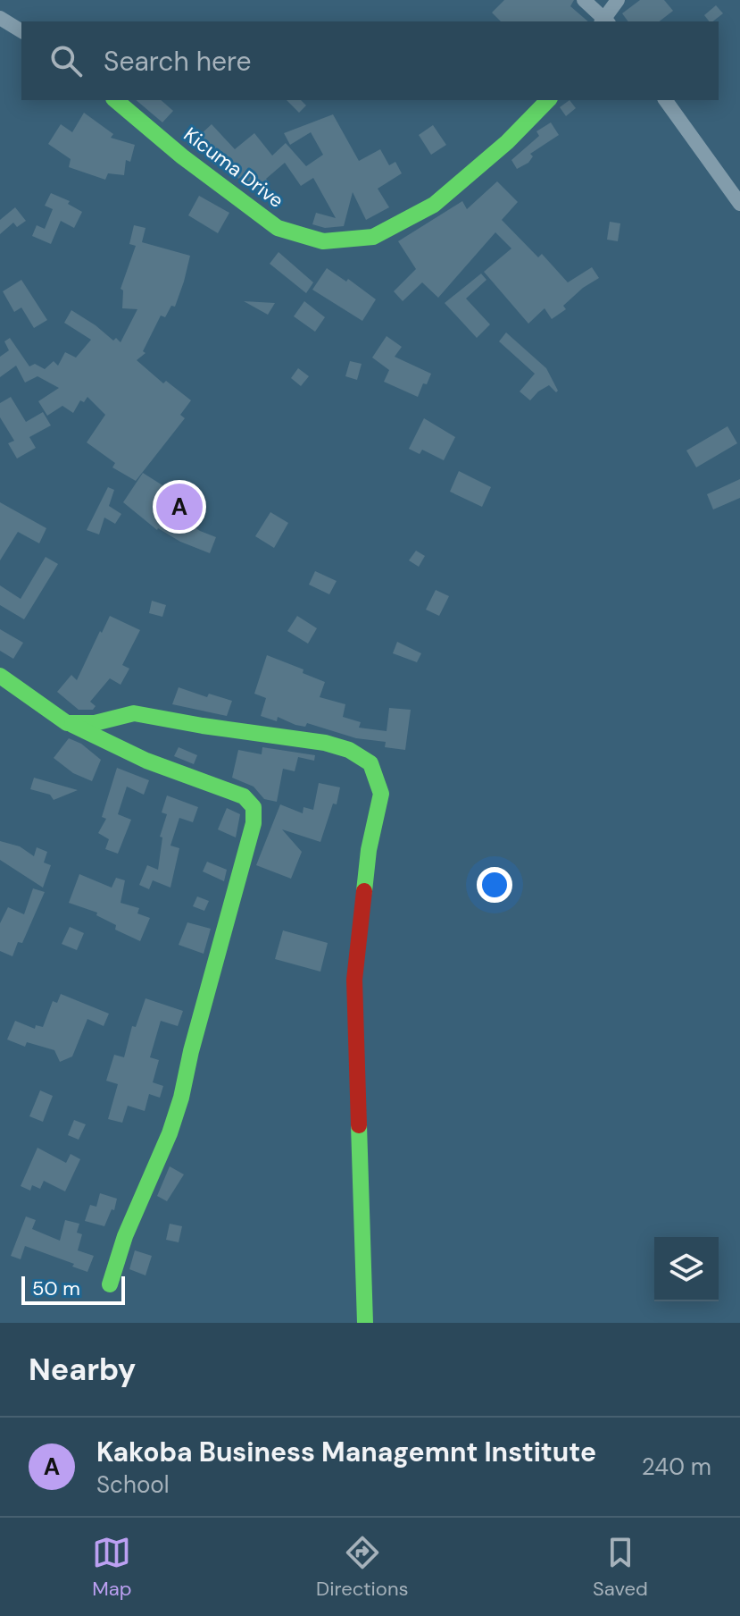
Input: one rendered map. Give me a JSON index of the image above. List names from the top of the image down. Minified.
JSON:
{"streets":{"street":["Kicuma Drive"]},"scale_bar":"50 m","page":{"search":"Search here","pins":"A","scale":"50 m","heading":"Nearby","list":[{"mark":"A","name":"Kakoba Business Managemnt Institute","note":"School","value":"240 m"}],"nav":["Map","Directions","Saved"]}}
